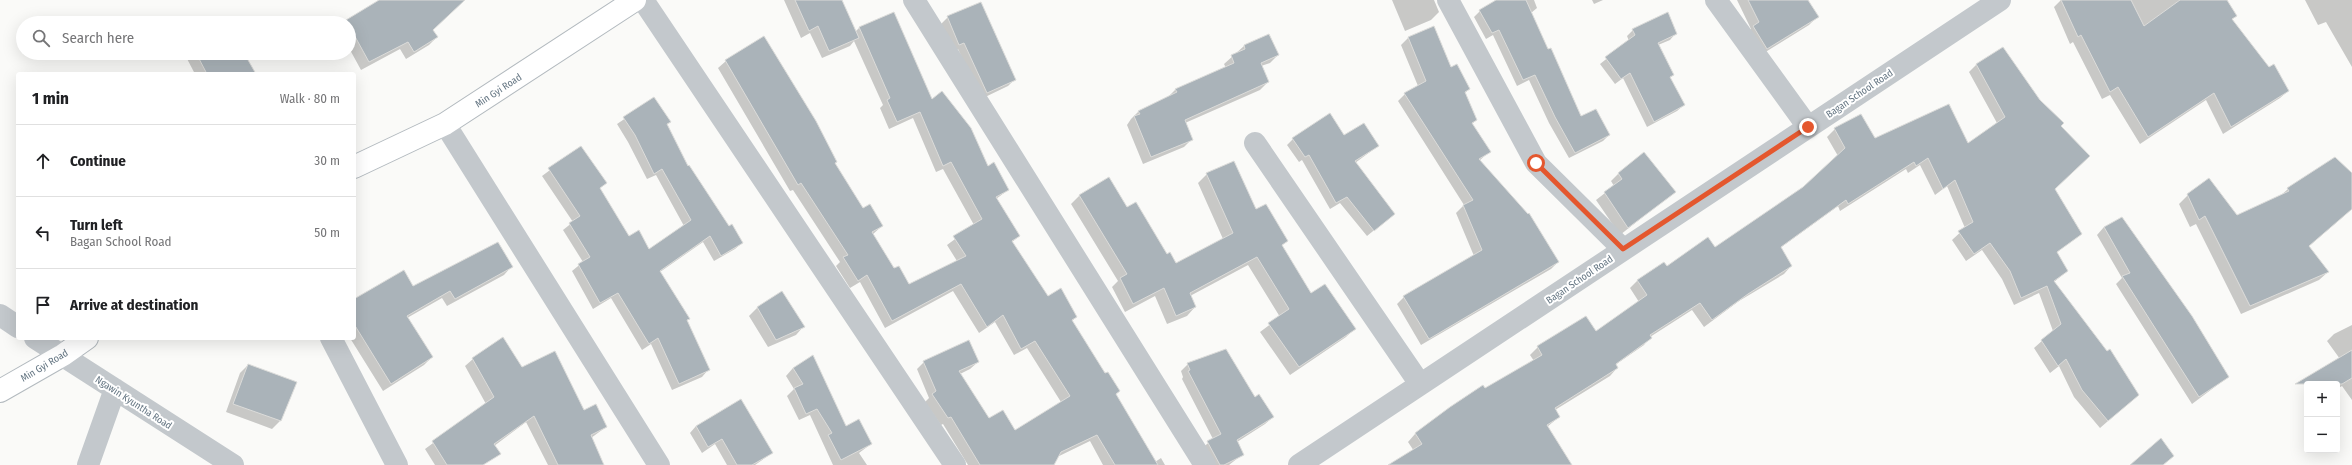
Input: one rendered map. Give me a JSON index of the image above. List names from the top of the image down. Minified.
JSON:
{"streets":{"main road":["Min Gyi Road"],"street":["Bagan School Road","Ngawin Kyuntha Road"]},"crossings":[["Min Gyi Road","Ngawin Kyuntha Road"]],"page":{"search":"Search here","heading":["1 min","Walk · 80 m"],"list":[["Continue","30 m"],["Turn left","Bagan School Road","50 m"],"Arrive at destination"],"map_buttons":["+","−"]}}
